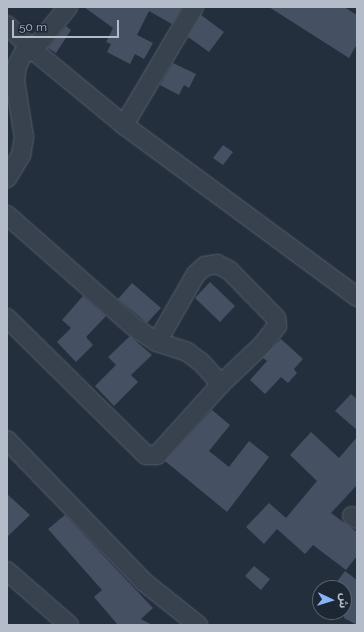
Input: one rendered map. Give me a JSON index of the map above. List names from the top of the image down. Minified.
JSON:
{"scale_bar":"50 m","north":"right"}
